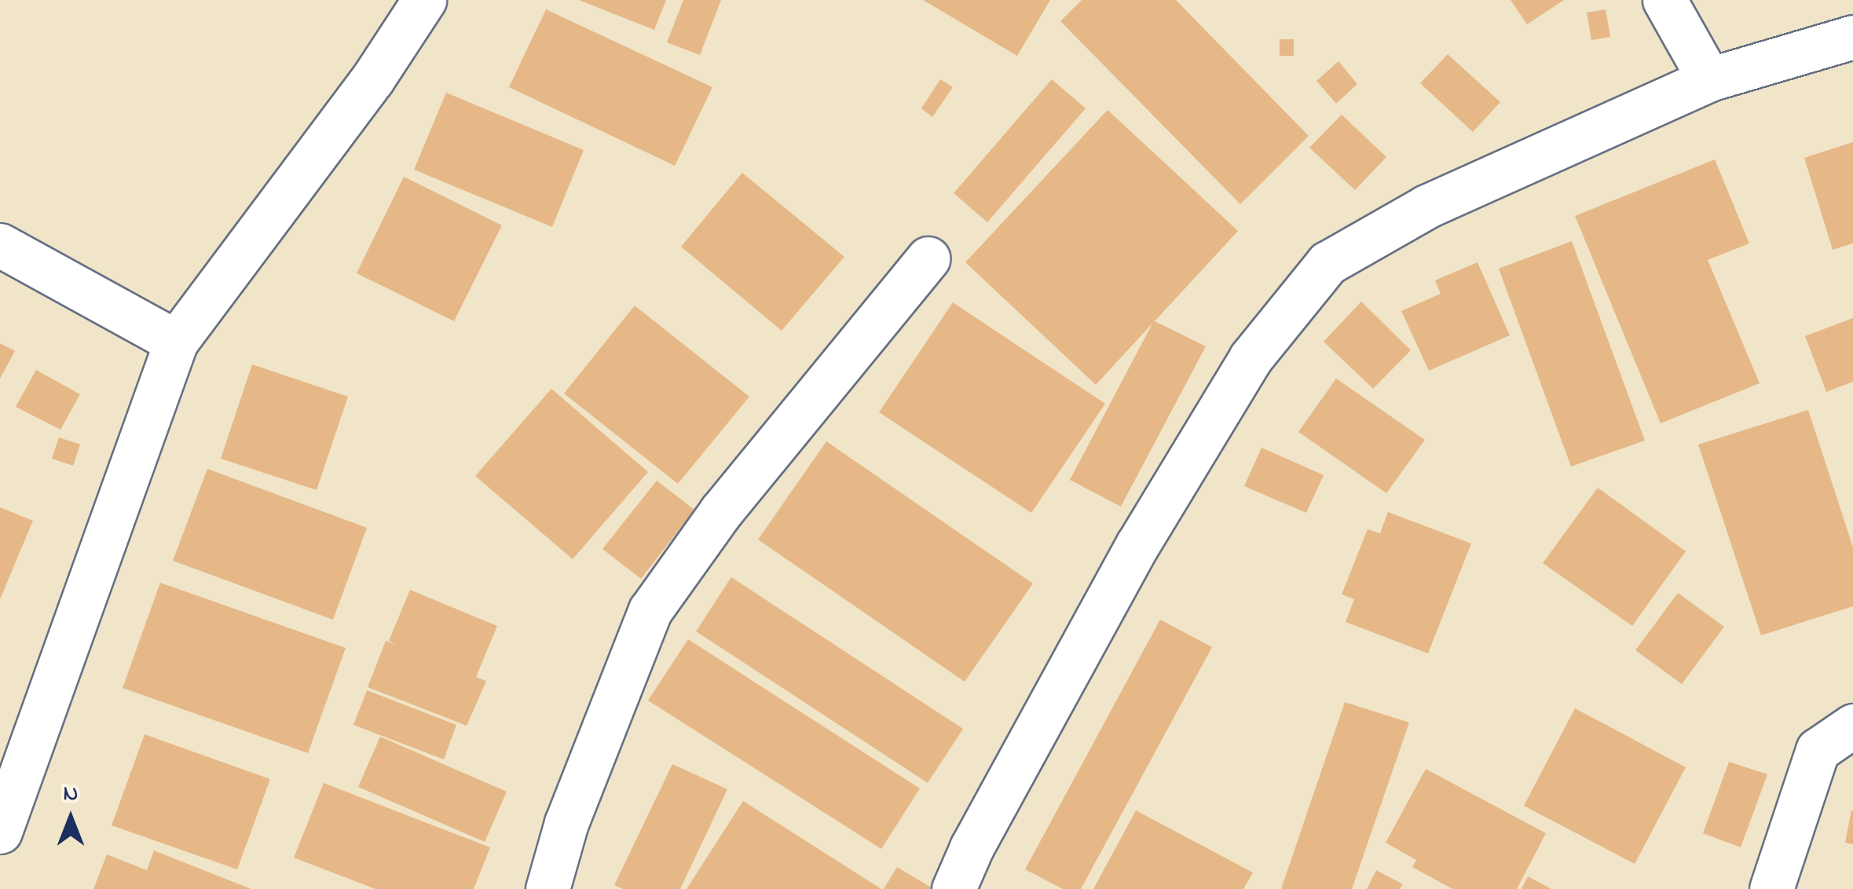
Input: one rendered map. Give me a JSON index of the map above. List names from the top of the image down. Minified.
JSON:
{"north":"top"}
